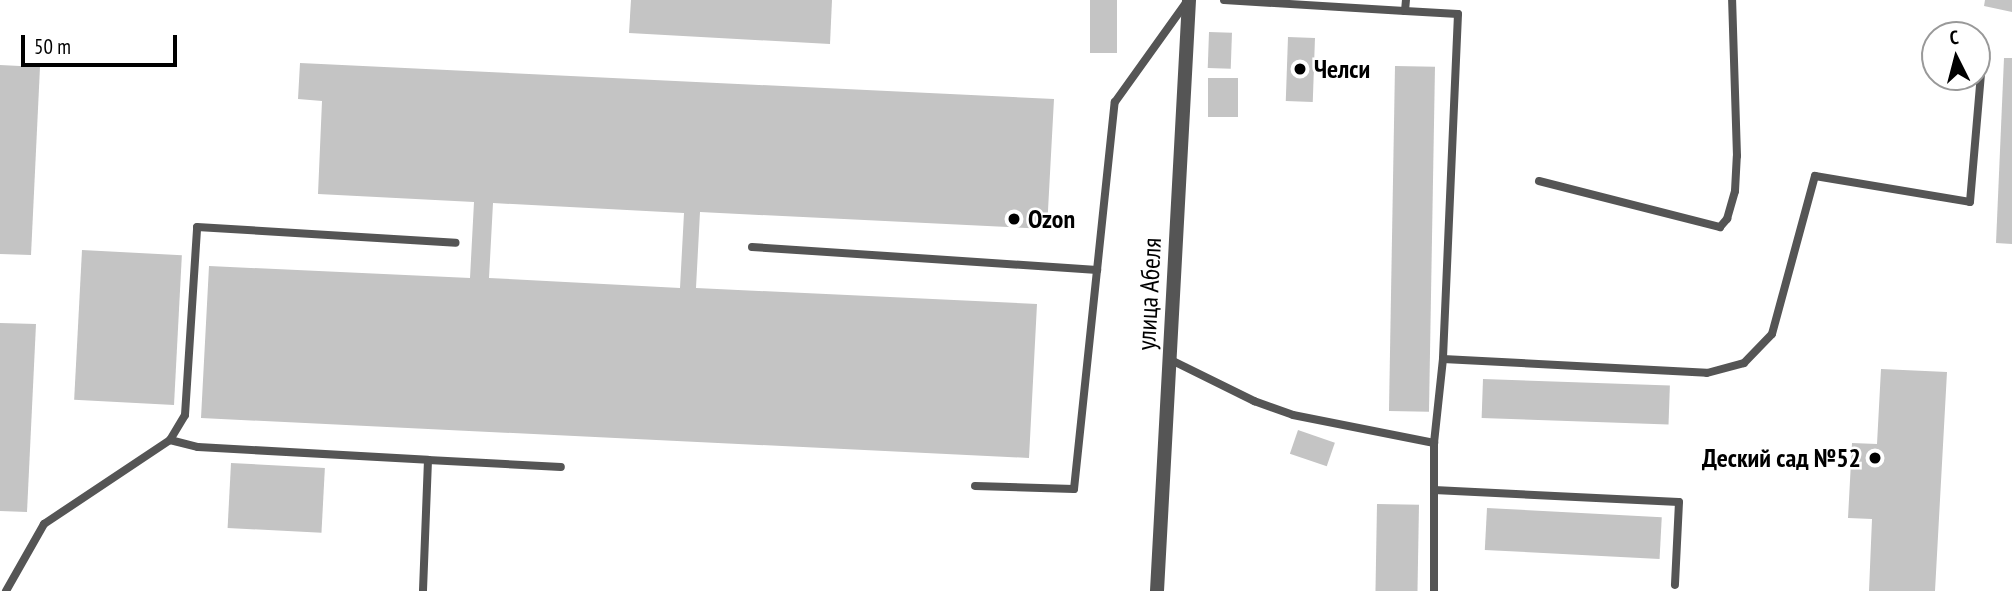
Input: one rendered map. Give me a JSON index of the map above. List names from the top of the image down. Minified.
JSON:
{"streets":{"street":["улица Абеля"]},"places":["Челси","Ozon","Деский сад №52"],"scale_bar":"50 m","north":"top"}
